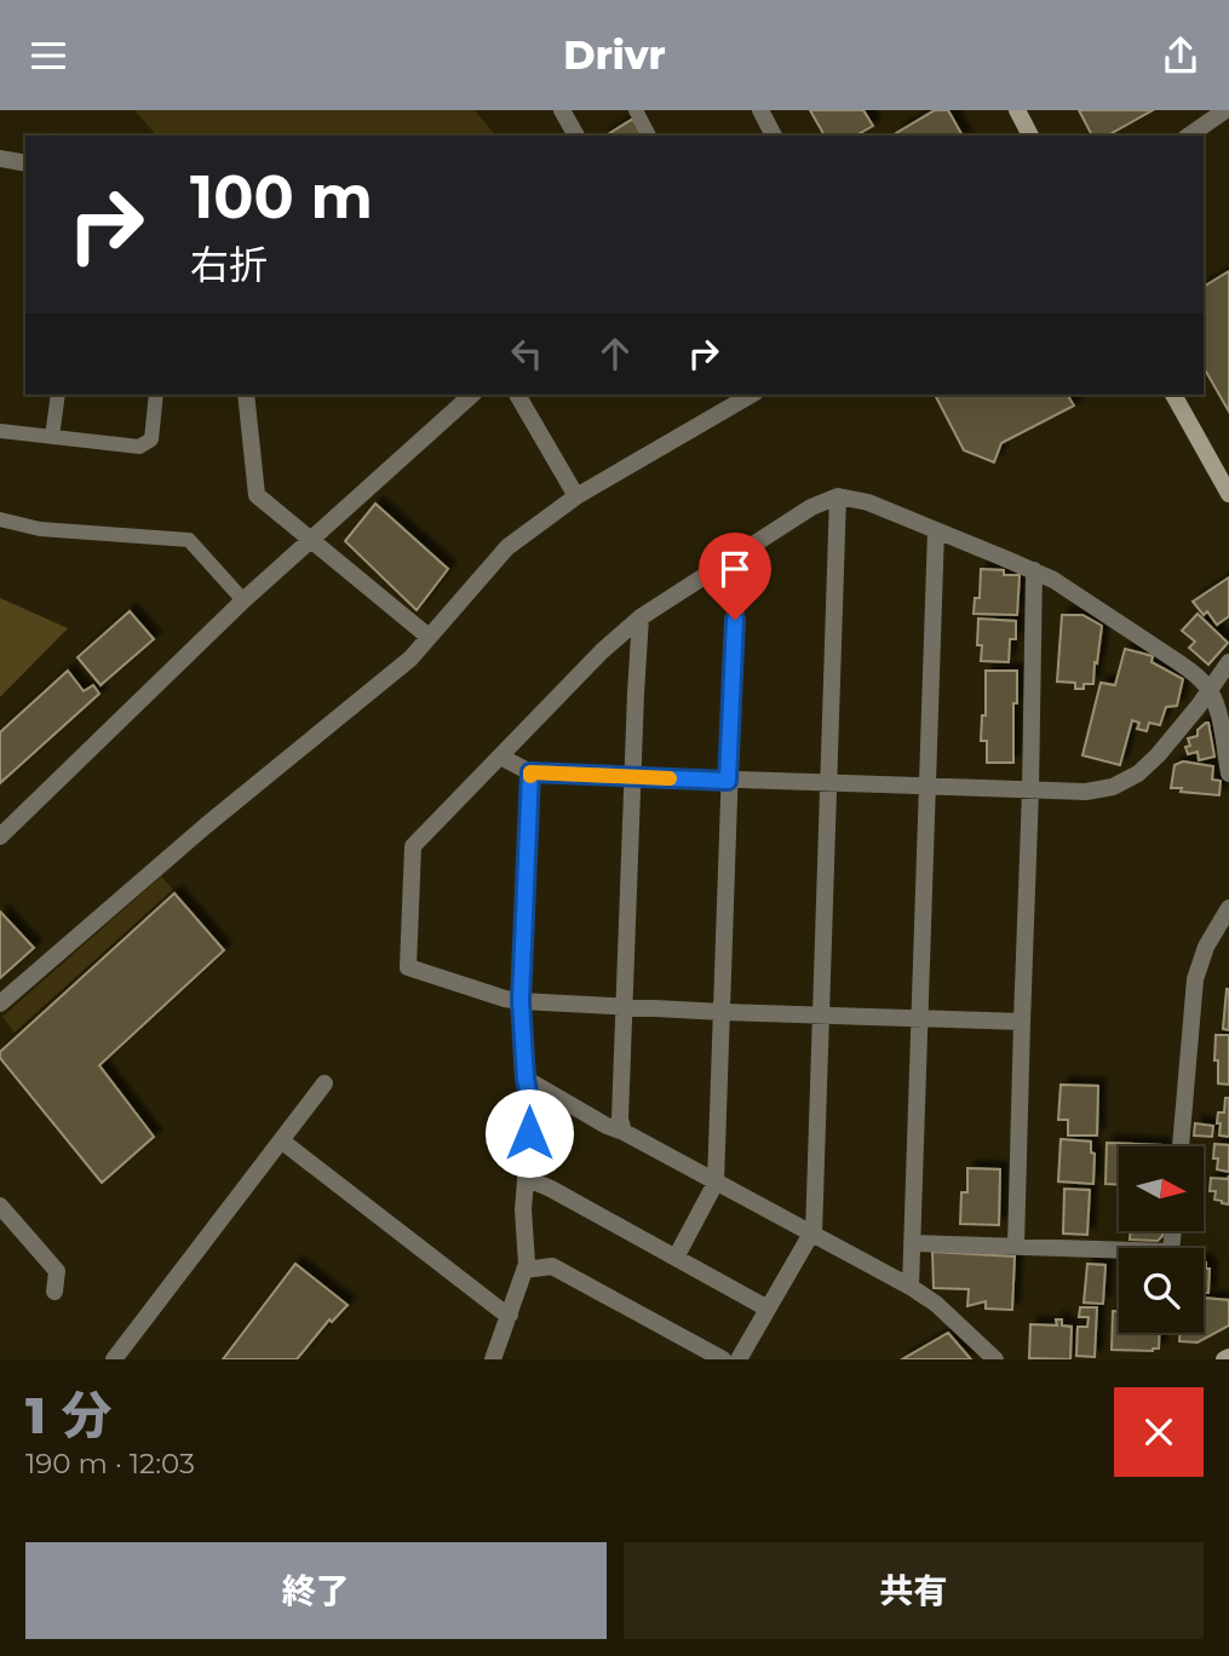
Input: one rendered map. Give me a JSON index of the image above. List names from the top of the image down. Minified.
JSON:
{"north":"right","page":{"header":"Drivr","turn":["100 m","右折"],"heading":["1 分","190 m · 12:03"],"buttons":["終了","共有"]}}
